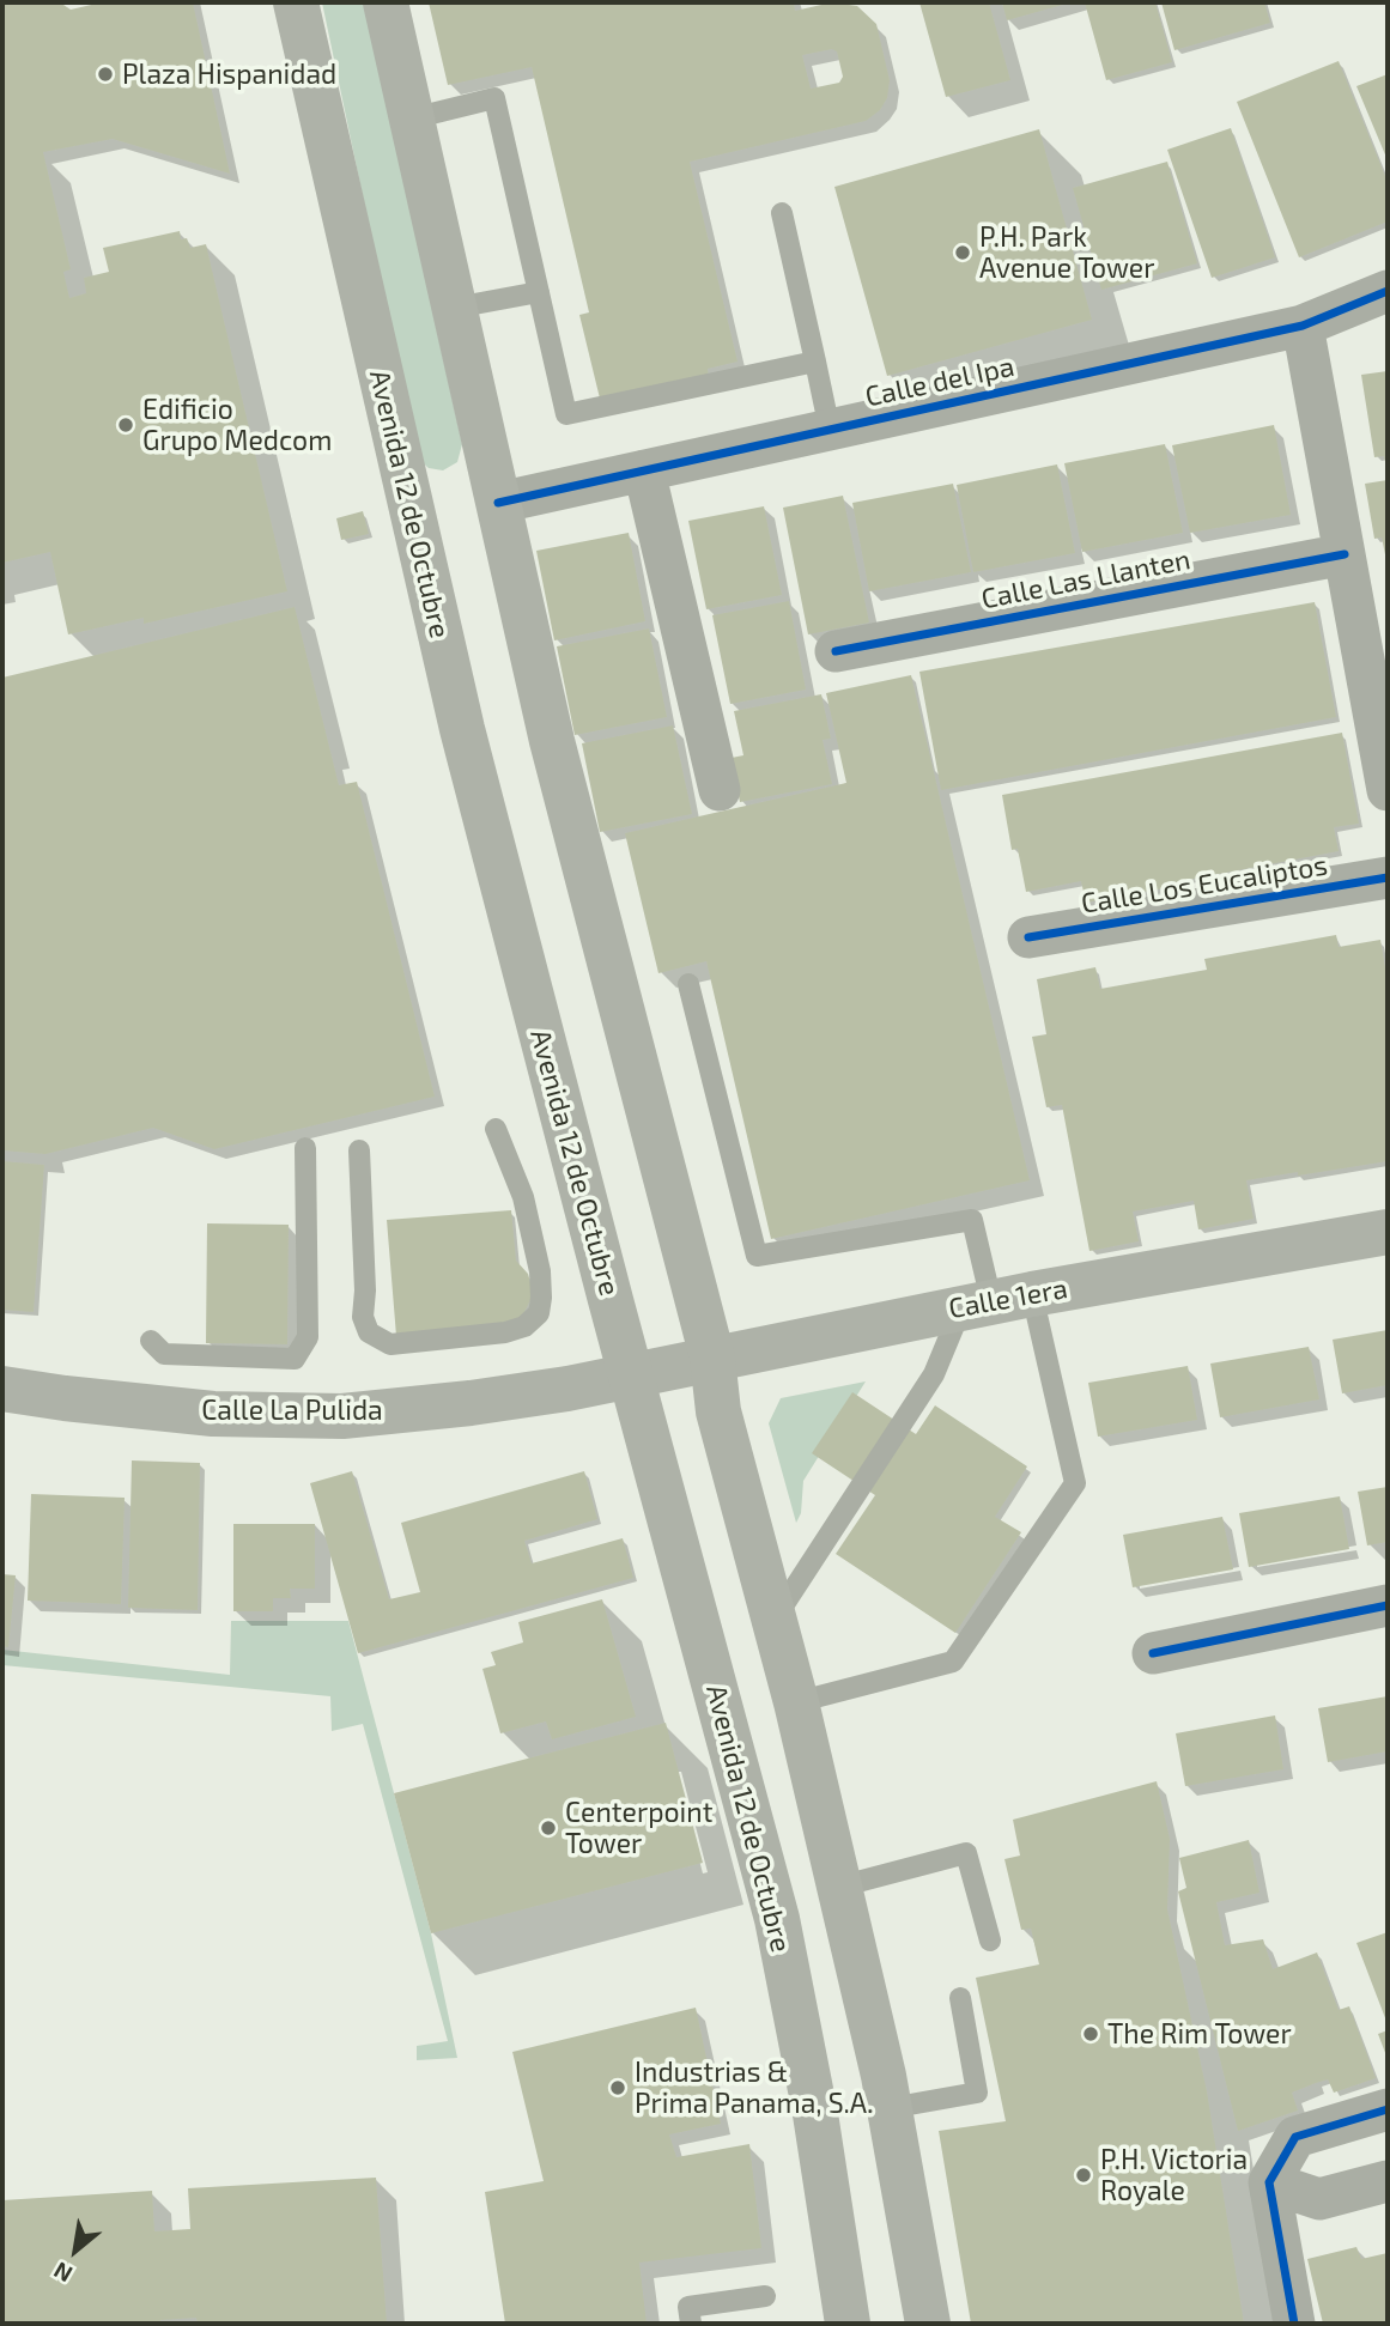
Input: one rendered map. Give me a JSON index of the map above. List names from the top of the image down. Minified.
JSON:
{"streets":{"main road":["Avenida 12 de Octubre","Calle 1era","Calle La Pulida"],"street":["Calle del Ipa","Calle Las Llanten","Calle Los Eucaliptos"]},"crossings":[["Avenida 12 de Octubre","Calle 1era"],["Avenida 12 de Octubre","Calle La Pulida"],["Calle 1era","Calle La Pulida"]],"places":["Plaza Hispanidad","P.H. Park Avenue Tower","Edificio Grupo Medcom","Centerpoint Tower","The Rim Tower","Industrias & Prima Panama, S.A.","P.H. Victoria Royale"],"north":"bottom left"}
